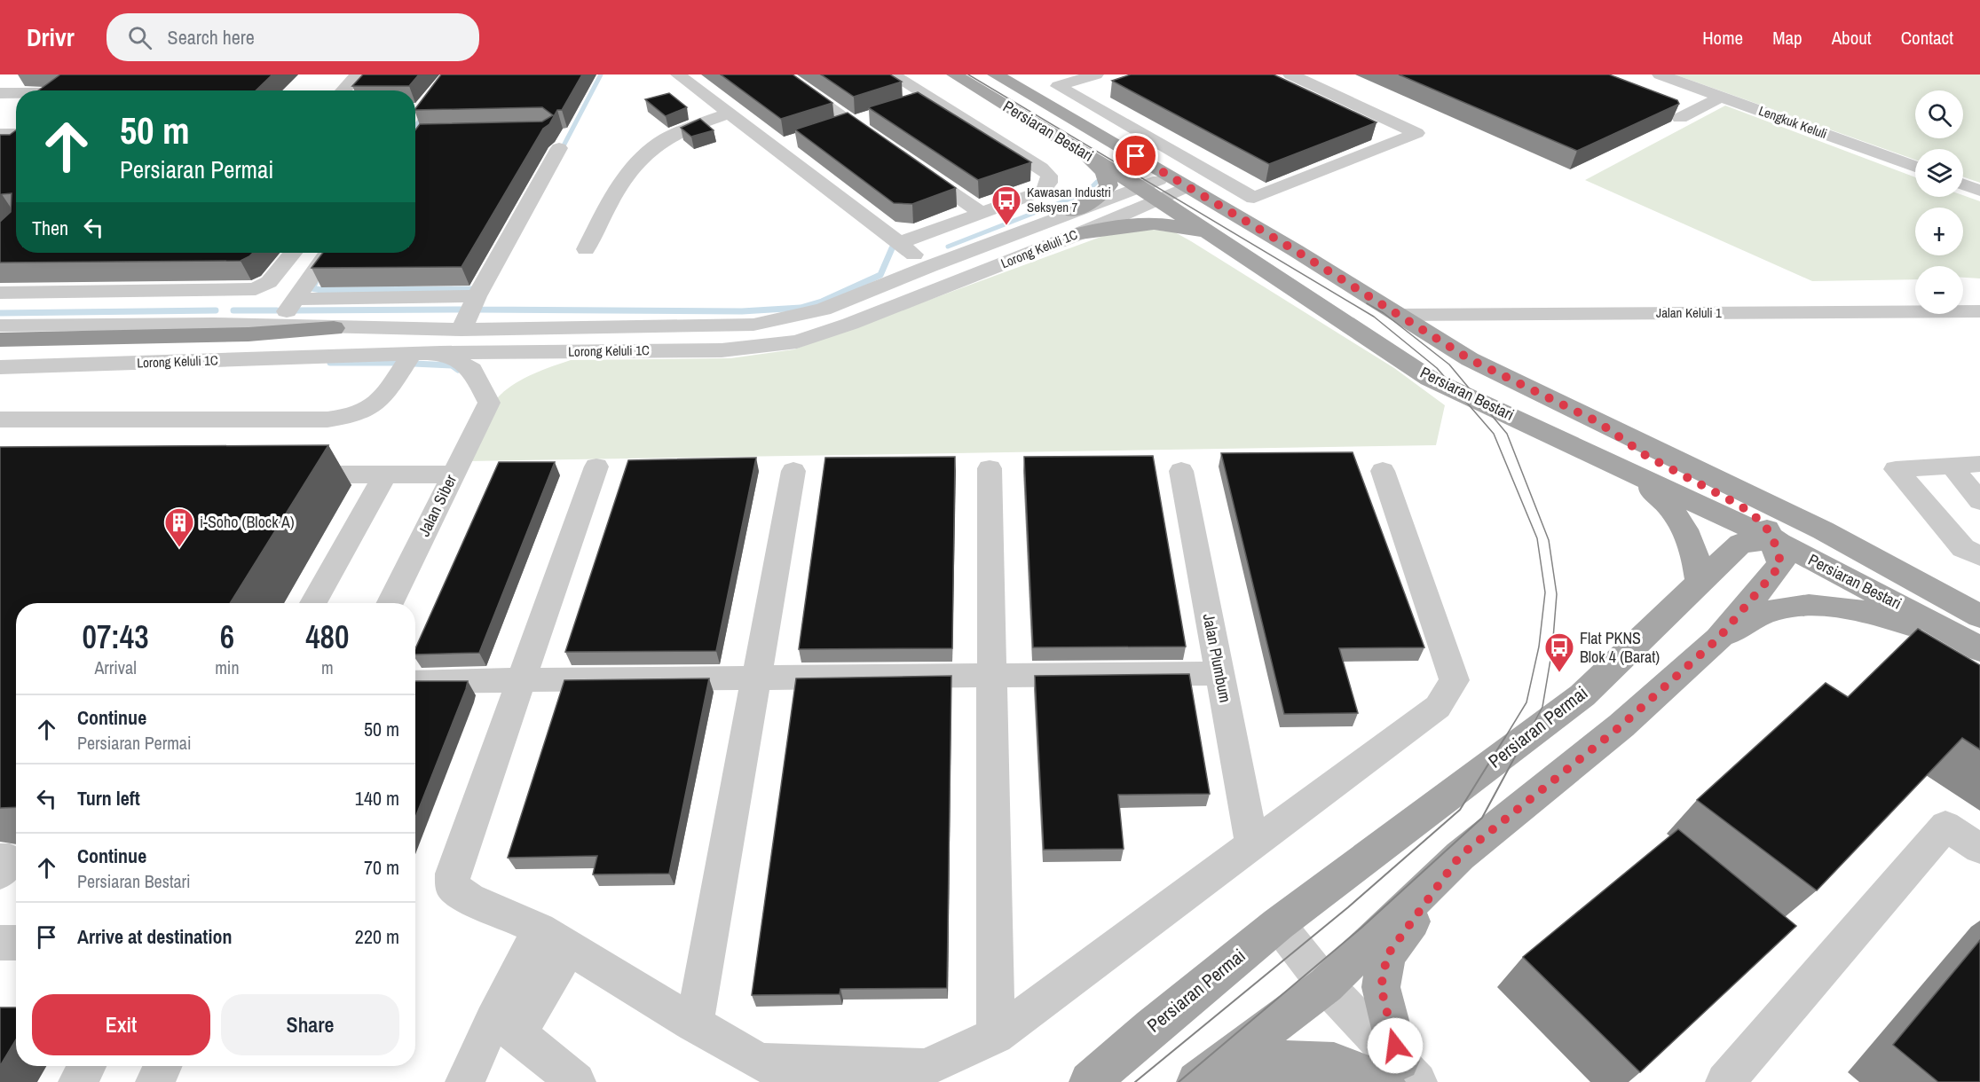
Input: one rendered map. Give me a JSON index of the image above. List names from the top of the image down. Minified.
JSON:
{"streets":{"main road":["Persiaran Bestari","Persiaran Permai"],"street":["Lengkuk Keluli","Lorong Keluli 1C","Jalan Keluli 1","Jalan Siber","Jalan Plumbum"]},"crossings":[["Persiaran Bestari","Lorong Keluli 1C"],["Persiaran Bestari","Jalan Keluli 1"],["Persiaran Bestari","Persiaran Permai"],["Lorong Keluli 1C","Jalan Siber"]],"places":{"bus stop":["Kawasan Industri Seksyen 7","Flat PKNS Blok 4 (Barat)"],"building":["i-Soho (Block A)"]},"page":{"header":"Drivr","search":"Search here","nav":["Home","Map","About","Contact"],"map_buttons":["+","−"],"turn":["50 m","Persiaran Permai"],"then":"Then","eta":["07:43","Arrival","6","min","480","m"],"list":[{"name":"Continue","note":"Persiaran Permai","value":"50 m"},{"name":"Turn left","value":"140 m"},{"name":"Continue","note":"Persiaran Bestari","value":"70 m"},{"name":"Arrive at destination","value":"220 m"}],"buttons":["Exit","Share"]}}
